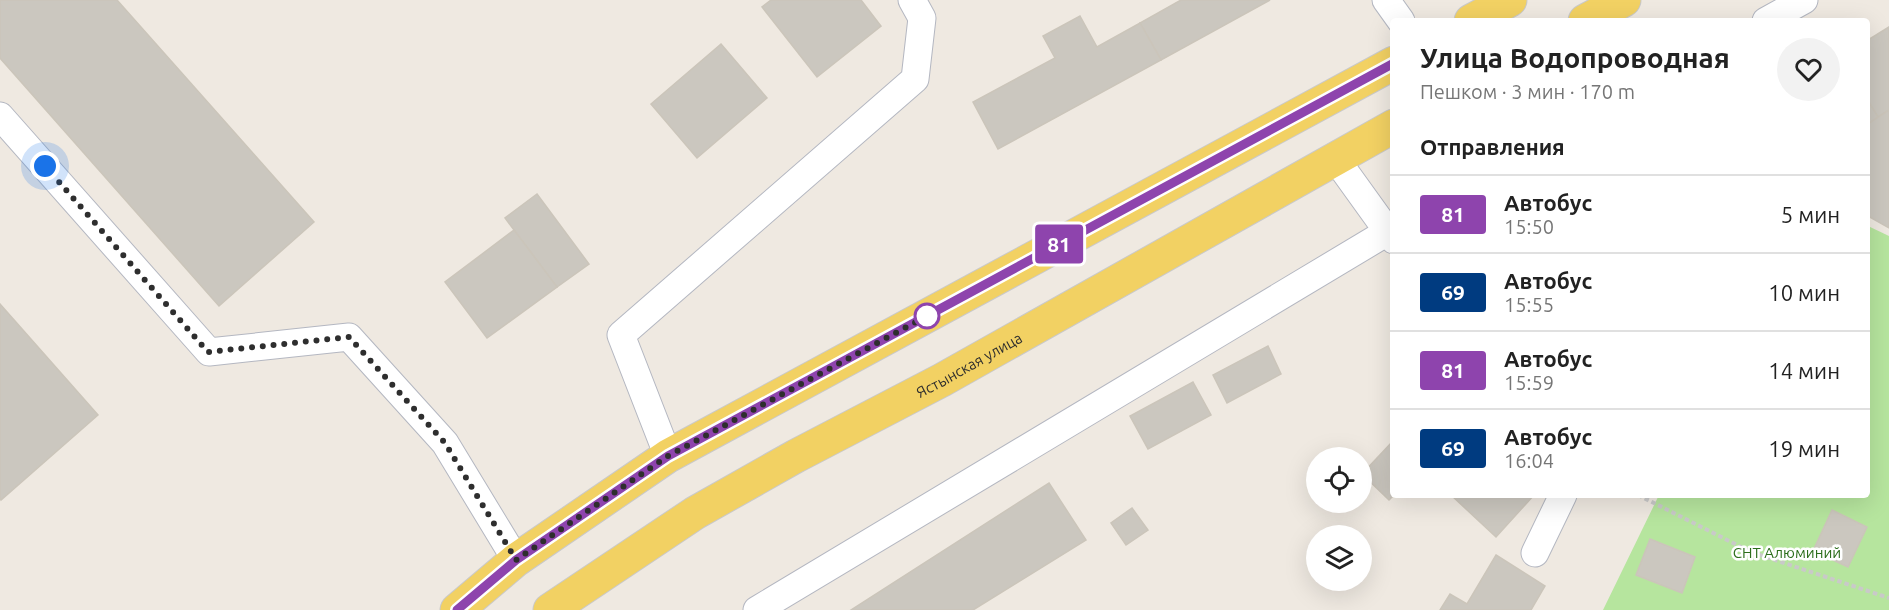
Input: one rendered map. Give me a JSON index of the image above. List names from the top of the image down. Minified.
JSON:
{"streets":{"main road":["Ястынская улица"]},"parks":["СНТ Алюминий"],"lines":["bus line 81"],"page":{"on_map":"81","heading":[["Улица Водопроводная","Пешком · 3 мин · 170 m"],"Отправления"],"list":[{"mark":"81","name":"Автобус","note":"15:50","value":"5 мин"},{"mark":"69","name":"Автобус","note":"15:55","value":"10 мин"},{"mark":"81","name":"Автобус","note":"15:59","value":"14 мин"},{"mark":"69","name":"Автобус","note":"16:04","value":"19 мин"}]}}
